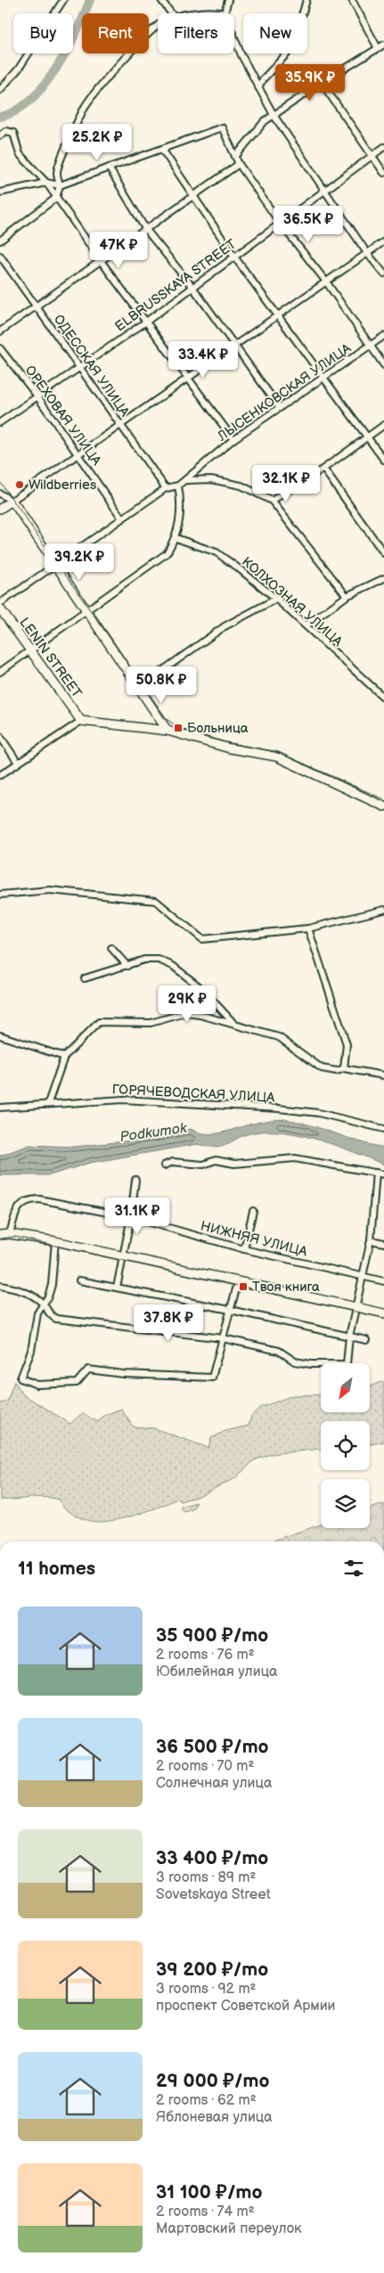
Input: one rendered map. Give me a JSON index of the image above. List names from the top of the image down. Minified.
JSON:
{"streets":{"main road":["LENIN STREET"],"street":["ELBRUSSKAYA STREET","ОДЕССКАЯ УЛИЦА","ЛЫСЕНКОВСКАЯ УЛИЦА","ОРЕХОВАЯ УЛИЦА","КОЛХОЗНАЯ УЛИЦА","ГОРЯЧЕВОДСКАЯ УЛИЦА","НИЖНЯЯ УЛИЦА"]},"crossings":[["ELBRUSSKAYA STREET","ОДЕССКАЯ УЛИЦА"],["ELBRUSSKAYA STREET","ОРЕХОВАЯ УЛИЦА"],["ОДЕССКАЯ УЛИЦА","ЛЫСЕНКОВСКАЯ УЛИЦА"],["ЛЫСЕНКОВСКАЯ УЛИЦА","ОРЕХОВАЯ УЛИЦА"]],"water":["Podkumok"],"places":{"other":["Wildberries"],"transit":["Больница","Твоя книга"]},"north":"bottom left","page":{"chip":["Buy","Rent","Filters","New"],"price":["35.9K ₽","25.2K ₽","36.5K ₽","47K ₽","33.4K ₽","32.1K ₽","39.2K ₽","50.8K ₽","29K ₽","31.1K ₽","37.8K ₽"],"heading":"11 homes","list":[{"name":"35 900 ₽/mo","note":"2 rooms · 76 m² · Юбилейная улица"},{"name":"36 500 ₽/mo","note":"2 rooms · 70 m² · Солнечная улица"},{"name":"33 400 ₽/mo","note":"3 rooms · 89 m² · Sovetskaya Street"},{"name":"39 200 ₽/mo","note":"3 rooms · 92 m² · проспект Советской Армии"},{"name":"29 000 ₽/mo","note":"2 rooms · 62 m² · Яблоневая улица"},{"name":"31 100 ₽/mo","note":"2 rooms · 74 m² · Мартовский переулок"}]}}
